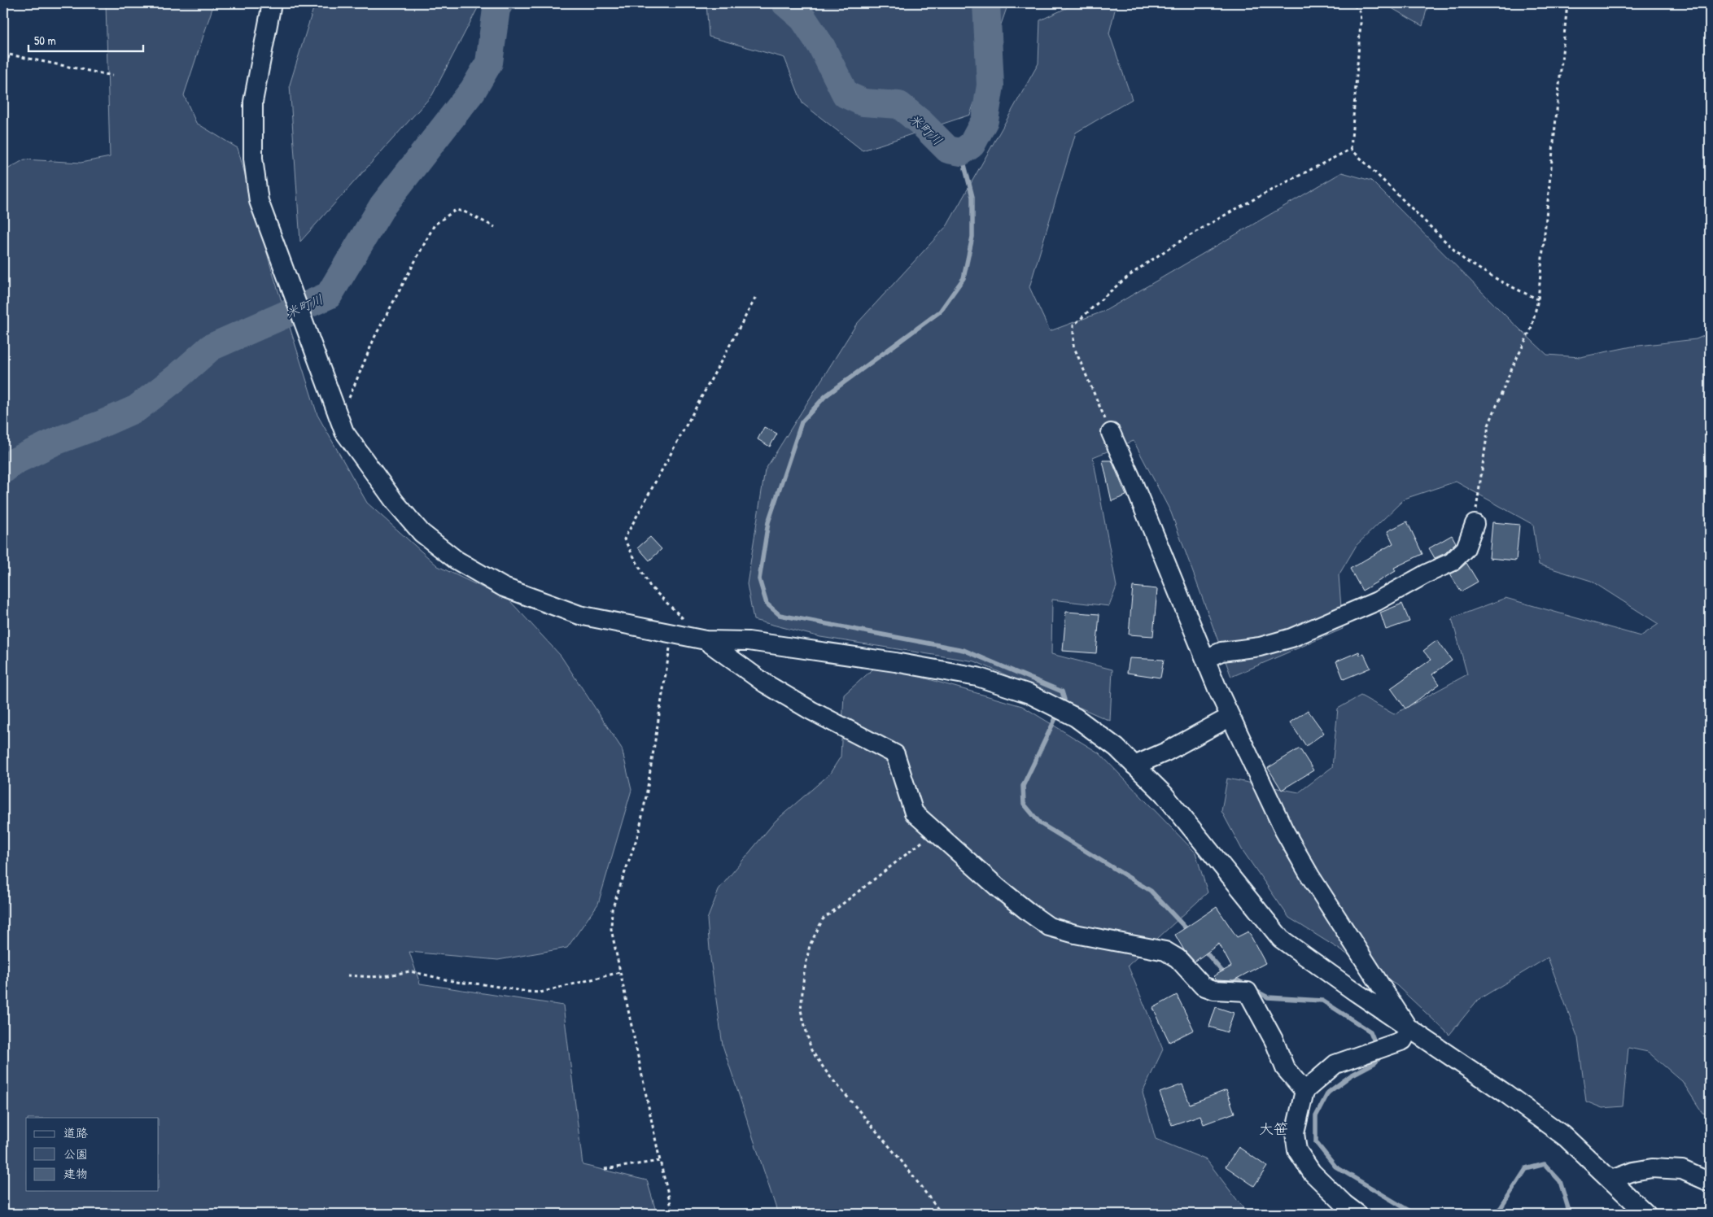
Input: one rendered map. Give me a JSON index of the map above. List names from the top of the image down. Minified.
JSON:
{"districts":["大笹"],"water":["米町川"],"legend":["道路","公園","建物"],"scale_bar":"50 m"}
